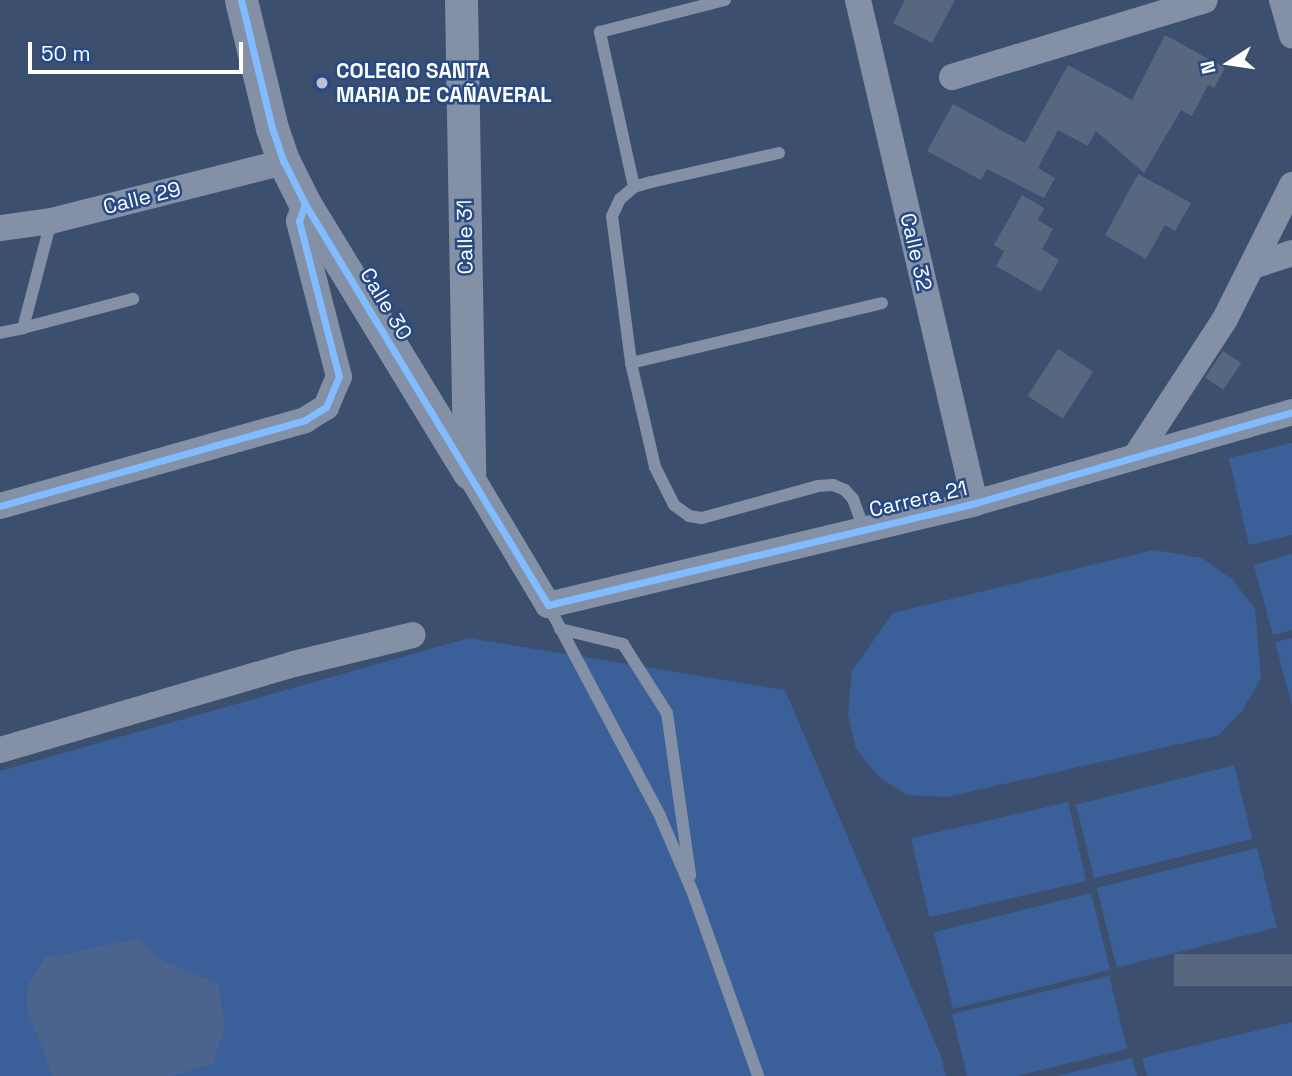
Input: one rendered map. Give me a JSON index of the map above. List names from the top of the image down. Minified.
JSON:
{"streets":{"street":["Calle 29","Calle 31","Calle 32","Calle 30","Carrera 21"]},"crossings":[["Calle 29","Calle 30"],["Calle 31","Calle 30"],["Calle 32","Carrera 21"],["Calle 30","Carrera 21"]],"places":["COLEGIO SANTA MARIA DE CAÑAVERAL"],"scale_bar":"50 m","north":"left"}
